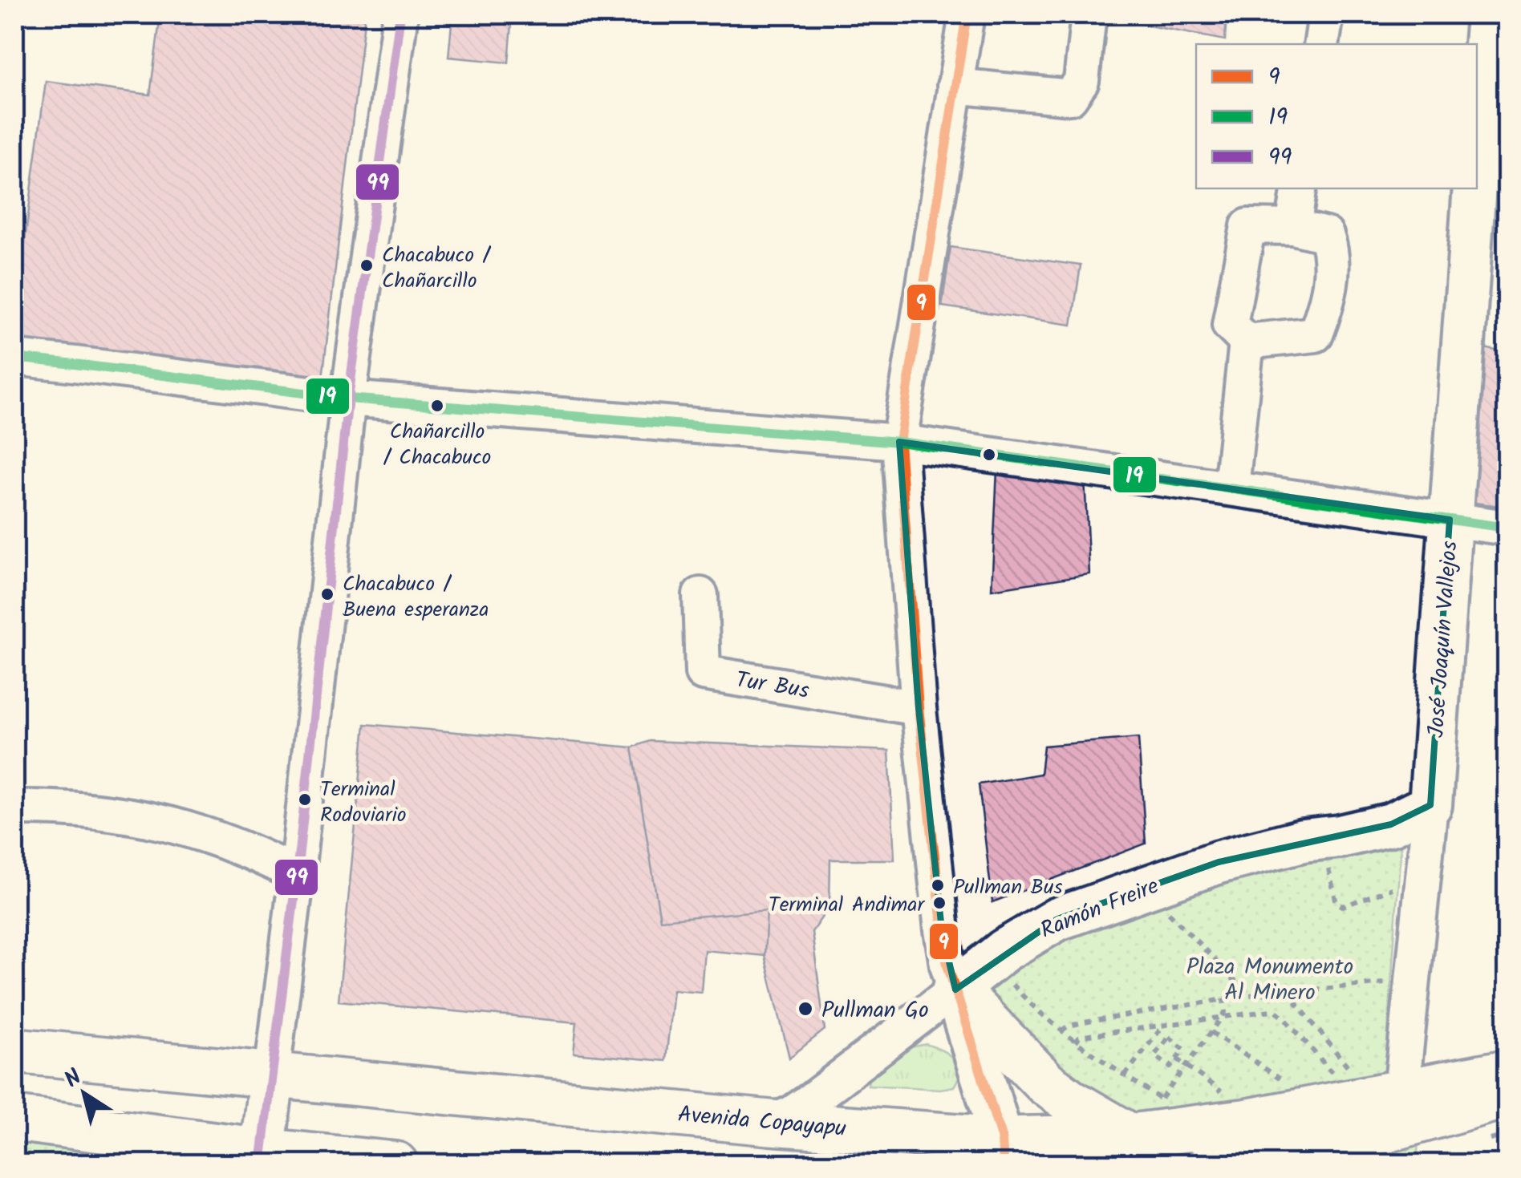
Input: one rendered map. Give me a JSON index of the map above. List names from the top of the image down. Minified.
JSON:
{"streets":{"highway":["Avenida Copayapu"],"main road":["José Joaquín Vallejos","Ramón Freire"],"street":["Tur Bus"]},"crossings":[["José Joaquín Vallejos","Ramón Freire"],["José Joaquín Vallejos","Avenida Copayapu"],["Ramón Freire","Avenida Copayapu"]],"parks":["Plaza Monumento Al Minero"],"places":["Chacabuco / Chañarcillo","Chañarcillo / Chacabuco","Chacabuco / Buena esperanza","Terminal Rodoviario","Pullman Bus","Terminal Andimar","Pullman Go"],"lines":["transit line 9","transit line 99","transit line 19"],"legend":["9","19","99"],"north":"top left"}
